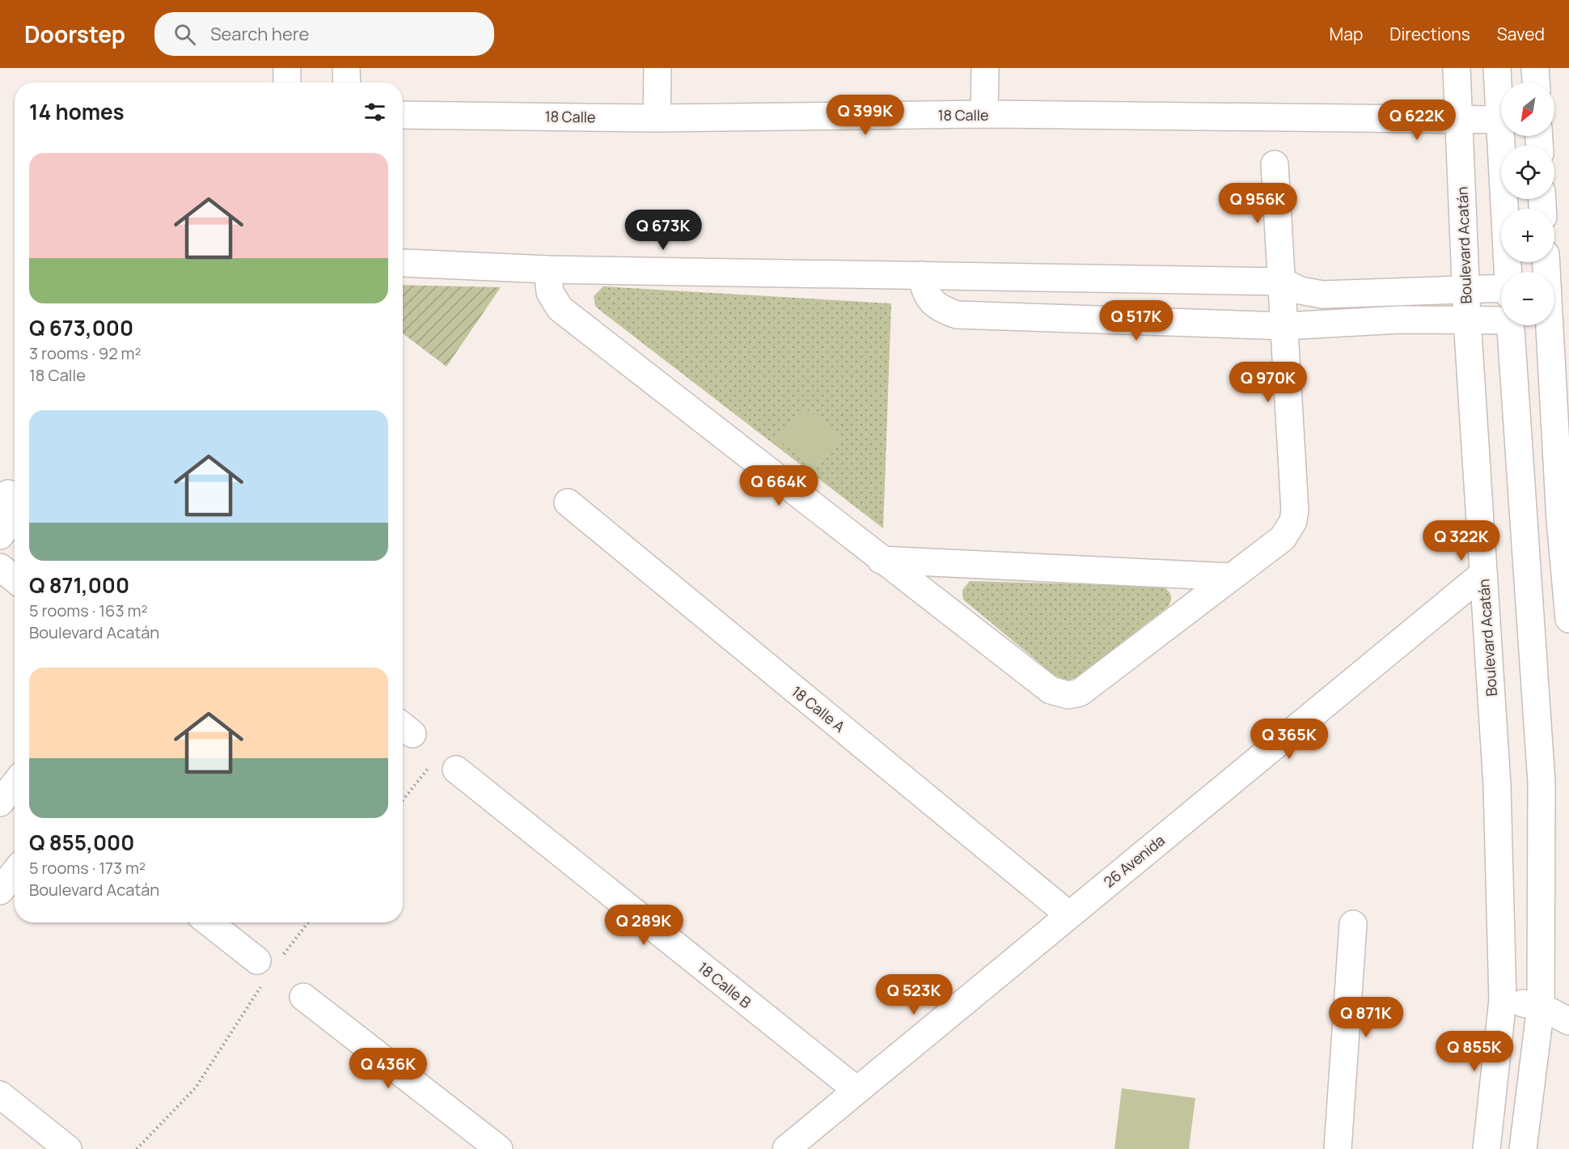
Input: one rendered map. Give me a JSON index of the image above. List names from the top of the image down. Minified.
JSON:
{"streets":{"street":["18 Calle","Boulevard Acatán","18 Calle A","26 Avenida","18 Calle B"]},"crossings":[["18 Calle","Boulevard Acatán"],["Boulevard Acatán","26 Avenida"],["18 Calle A","26 Avenida"],["26 Avenida","18 Calle B"]],"north":"bottom left","page":{"header":"Doorstep","search":"Search here","nav":["Map","Directions","Saved"],"map_buttons":["+","−"],"heading":"14 homes","price":["Q 399K","Q 622K","Q 956K","Q 673K","Q 517K","Q 970K","Q 664K","Q 322K","Q 365K","Q 289K","Q 523K","Q 871K","Q 855K","Q 436K"],"list":[{"name":"Q 673,000","note":"3 rooms · 92 m² · 18 Calle"},{"name":"Q 871,000","note":"5 rooms · 163 m² · Boulevard Acatán"},{"name":"Q 855,000","note":"5 rooms · 173 m² · Boulevard Acatán"}]}}
